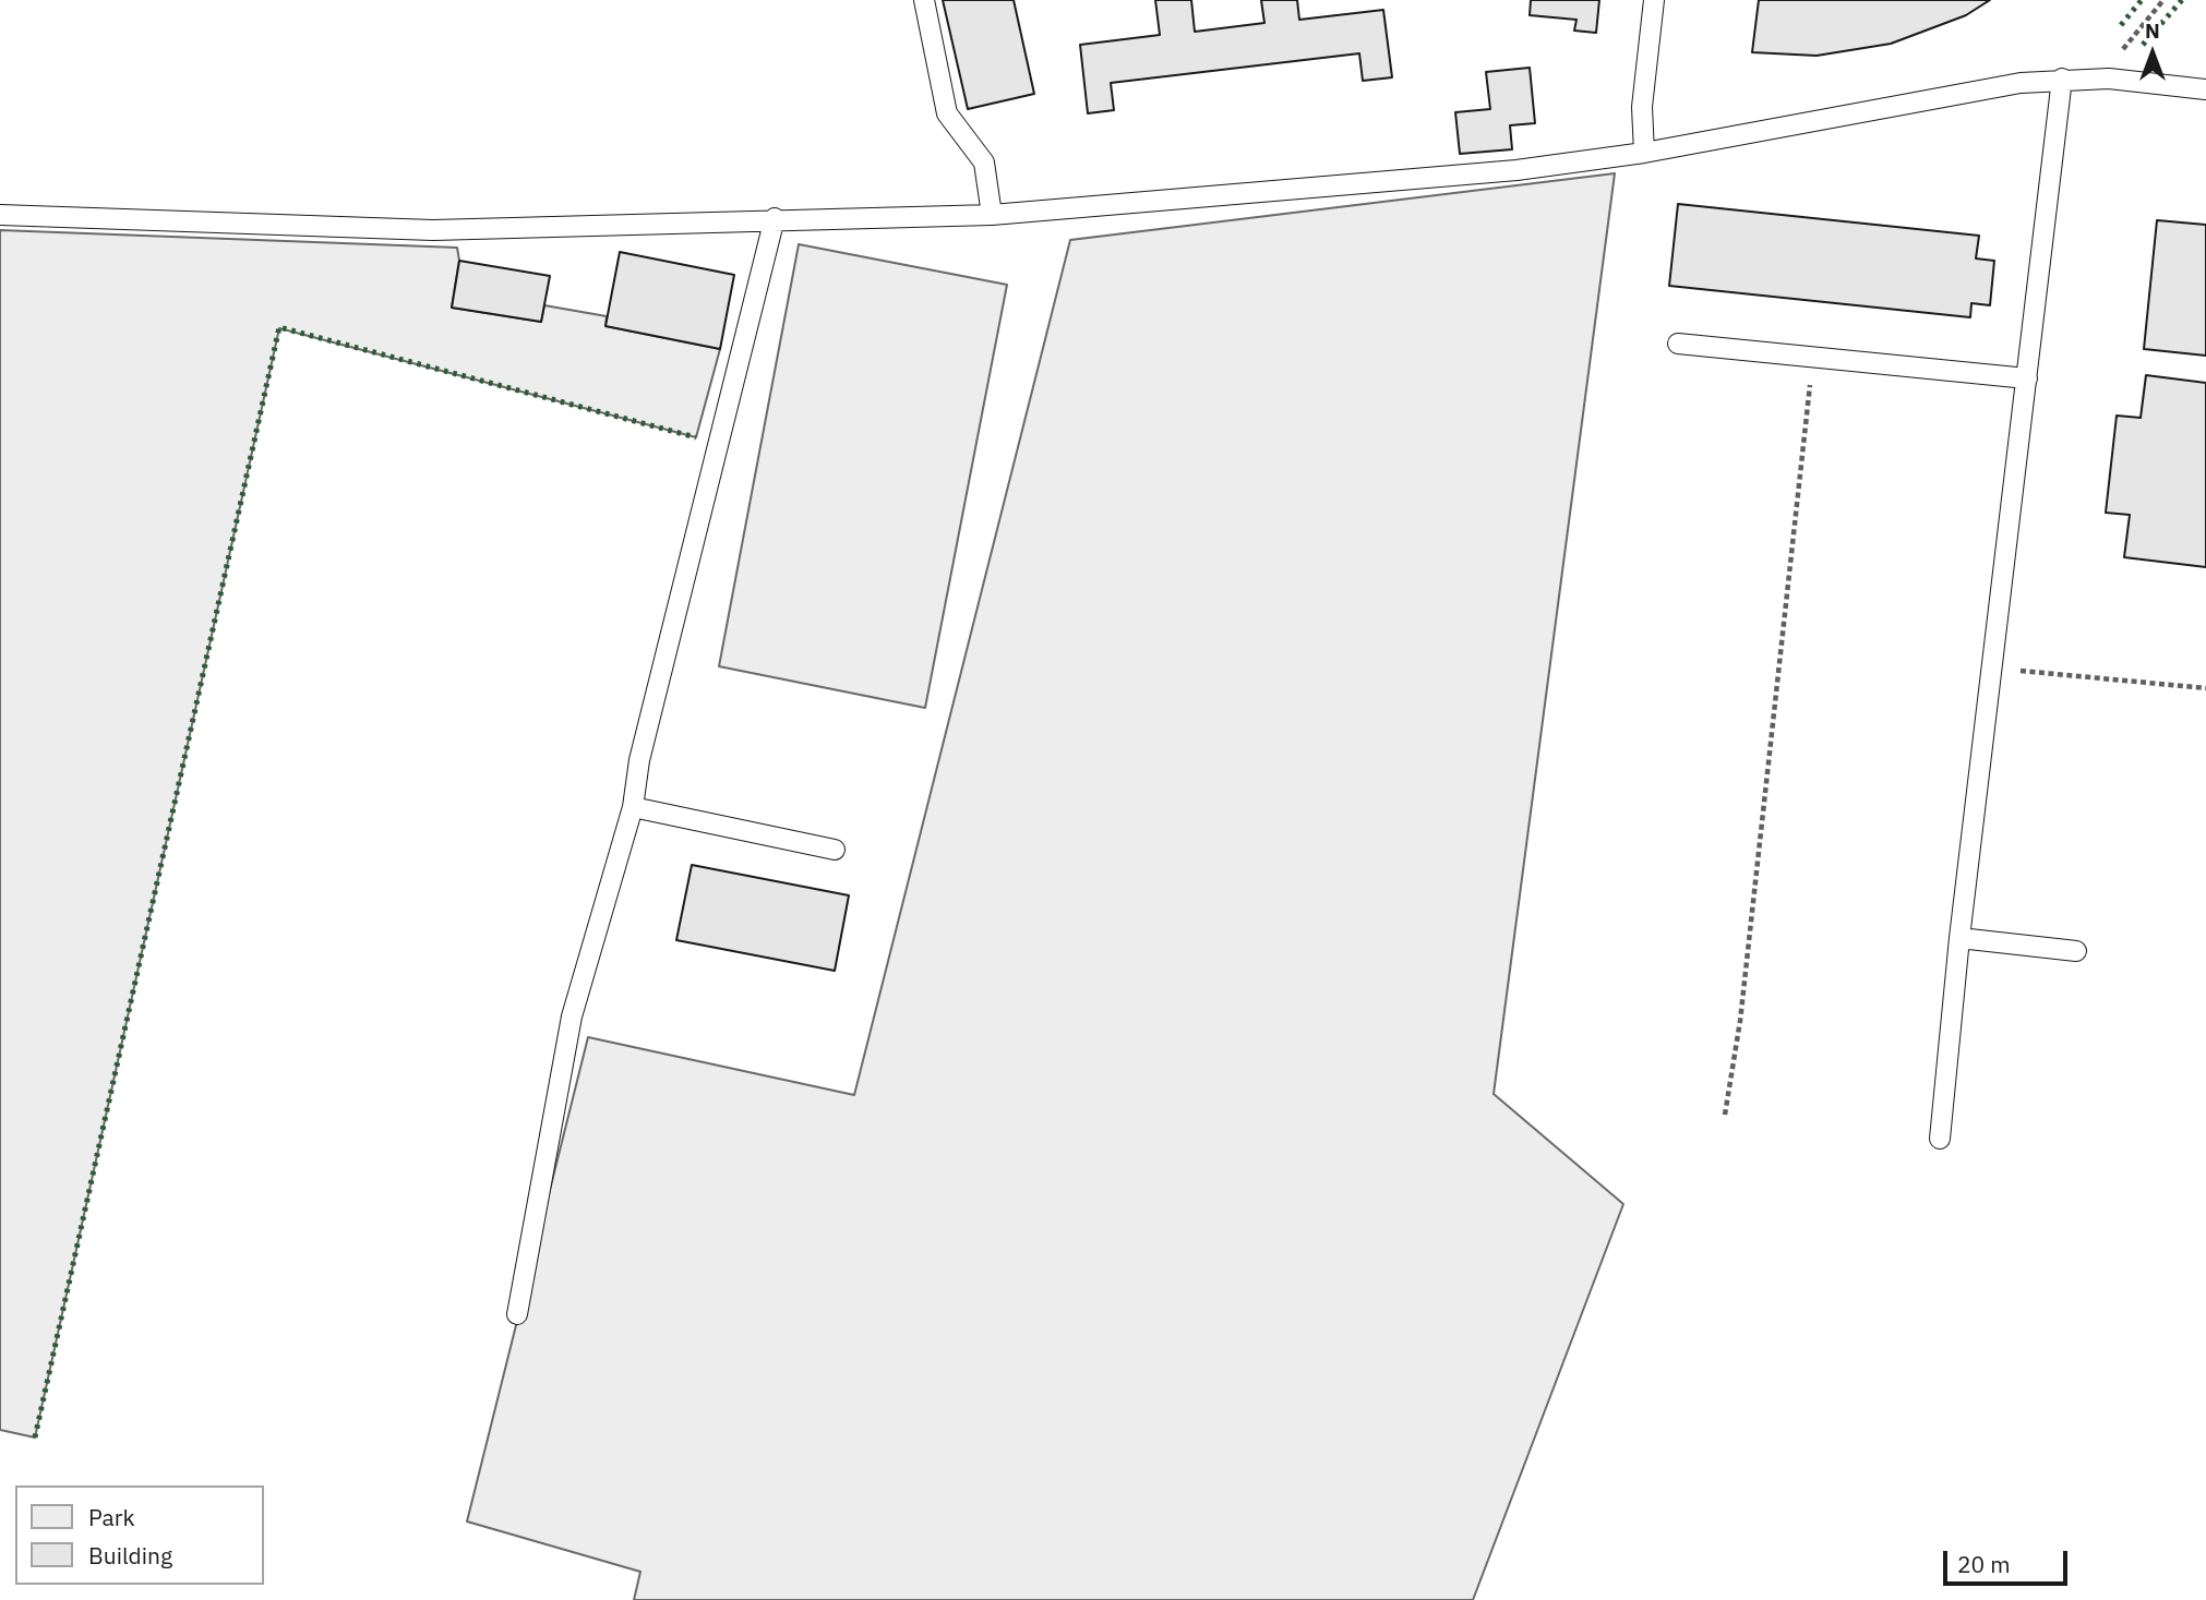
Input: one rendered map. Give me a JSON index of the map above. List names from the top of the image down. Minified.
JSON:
{"legend":["Park","Building"],"scale_bar":"20 m","north":"top"}
